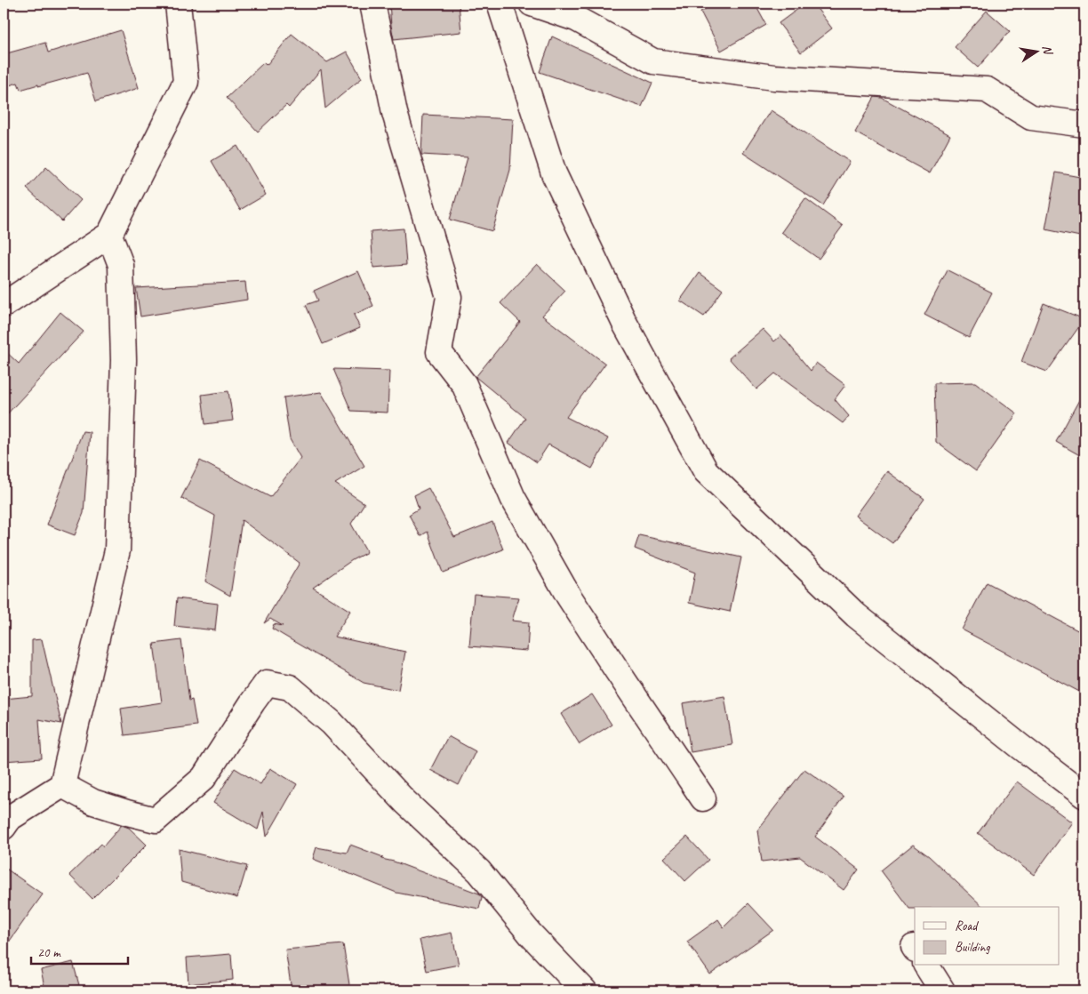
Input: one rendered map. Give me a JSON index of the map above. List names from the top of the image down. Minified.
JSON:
{"legend":["Road","Building"],"scale_bar":"20 m","north":"right"}
